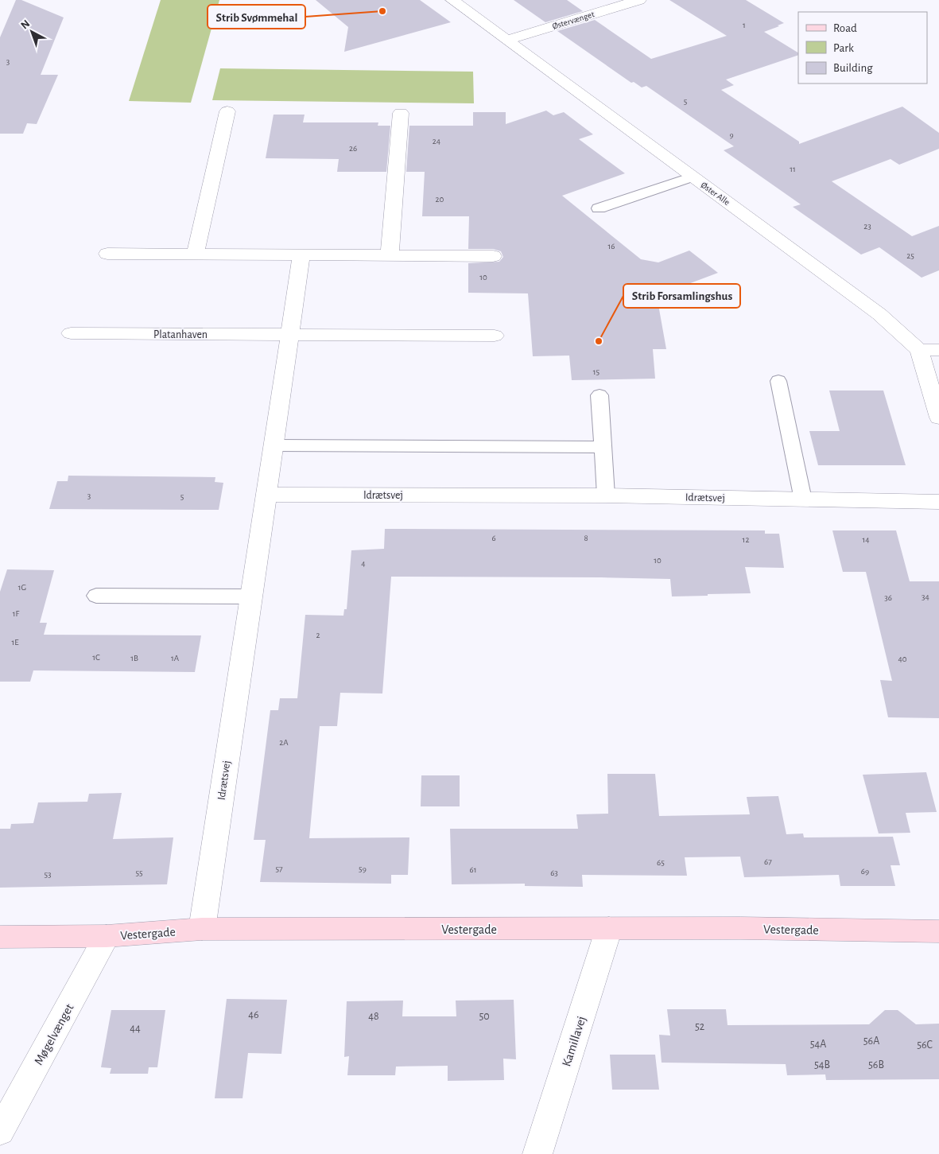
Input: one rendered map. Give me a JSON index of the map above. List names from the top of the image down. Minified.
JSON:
{"streets":{"street":["Østervænget","Øster Alle","Platanhaven","Idrætsvej","Vestergade","Møgelvænget","Kamillavej"]},"crossings":[["Østervænget","Øster Alle"],["Idrætsvej","Vestergade"],["Vestergade","Møgelvænget"],["Vestergade","Kamillavej"]],"places":["Strib Svømmehal","Strib Forsamlingshus"],"house_numbers":["1","3","5","9","24","26","11","20","23","16","25","10","15","3","5","6","8","12","14","10","4","1G","34","36","1F","2","1E","1C","1B","1A","40","2A","67","65","57","59","61","69","55","63","53","46","48","50","52","44","56A","54A","56C","54B","56B"],"legend":["Road","Park","Building"],"north":"top left"}
